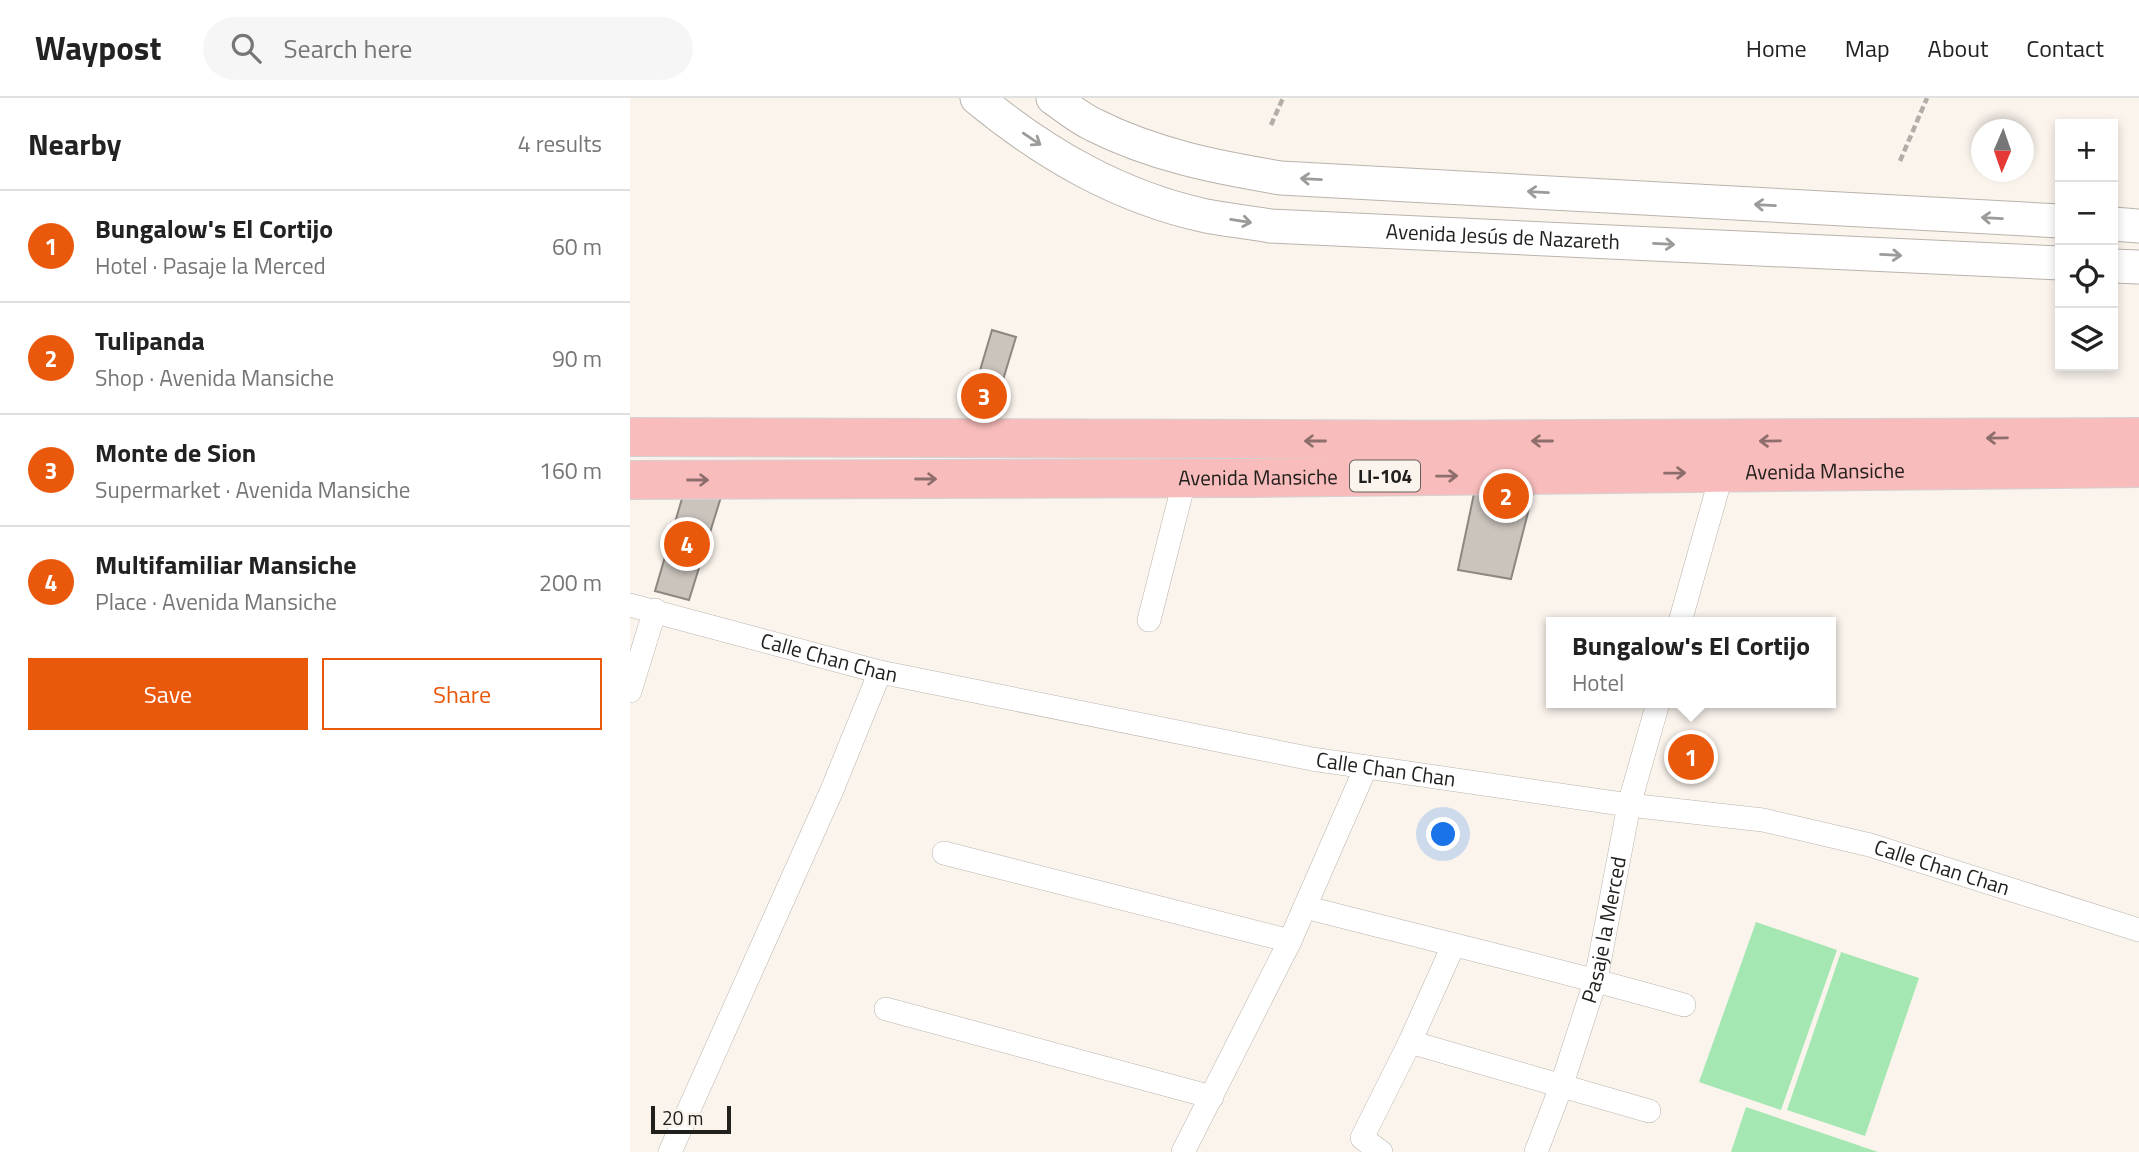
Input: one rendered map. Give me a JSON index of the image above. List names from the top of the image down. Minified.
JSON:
{"streets":{"highway":["Avenida Mansiche","LI-104"],"main road":["Avenida Jesús de Nazareth"],"street":["Calle Chan Chan","Pasaje la Merced"]},"crossings":[["Calle Chan Chan","Pasaje la Merced"]],"scale_bar":"20 m","north":"bottom","page":{"header":"Waypost","search":"Search here","nav":["Home","Map","About","Contact"],"heading":["Nearby","4 results"],"map_buttons":["+","−"],"list":[{"mark":"1","name":"Bungalow's El Cortijo","note":"Hotel · Pasaje la Merced","value":"60 m"},{"mark":"2","name":"Tulipanda","note":"Shop · Avenida Mansiche","value":"90 m"},{"mark":"3","name":"Monte de Sion","note":"Supermarket · Avenida Mansiche","value":"160 m"},{"mark":"4","name":"Multifamiliar Mansiche","note":"Place · Avenida Mansiche","value":"200 m"}],"pins":["3","2","4","1"],"popup":["Bungalow's El Cortijo","Hotel"],"buttons":["Save","Share"],"scale":"20 m"}}
